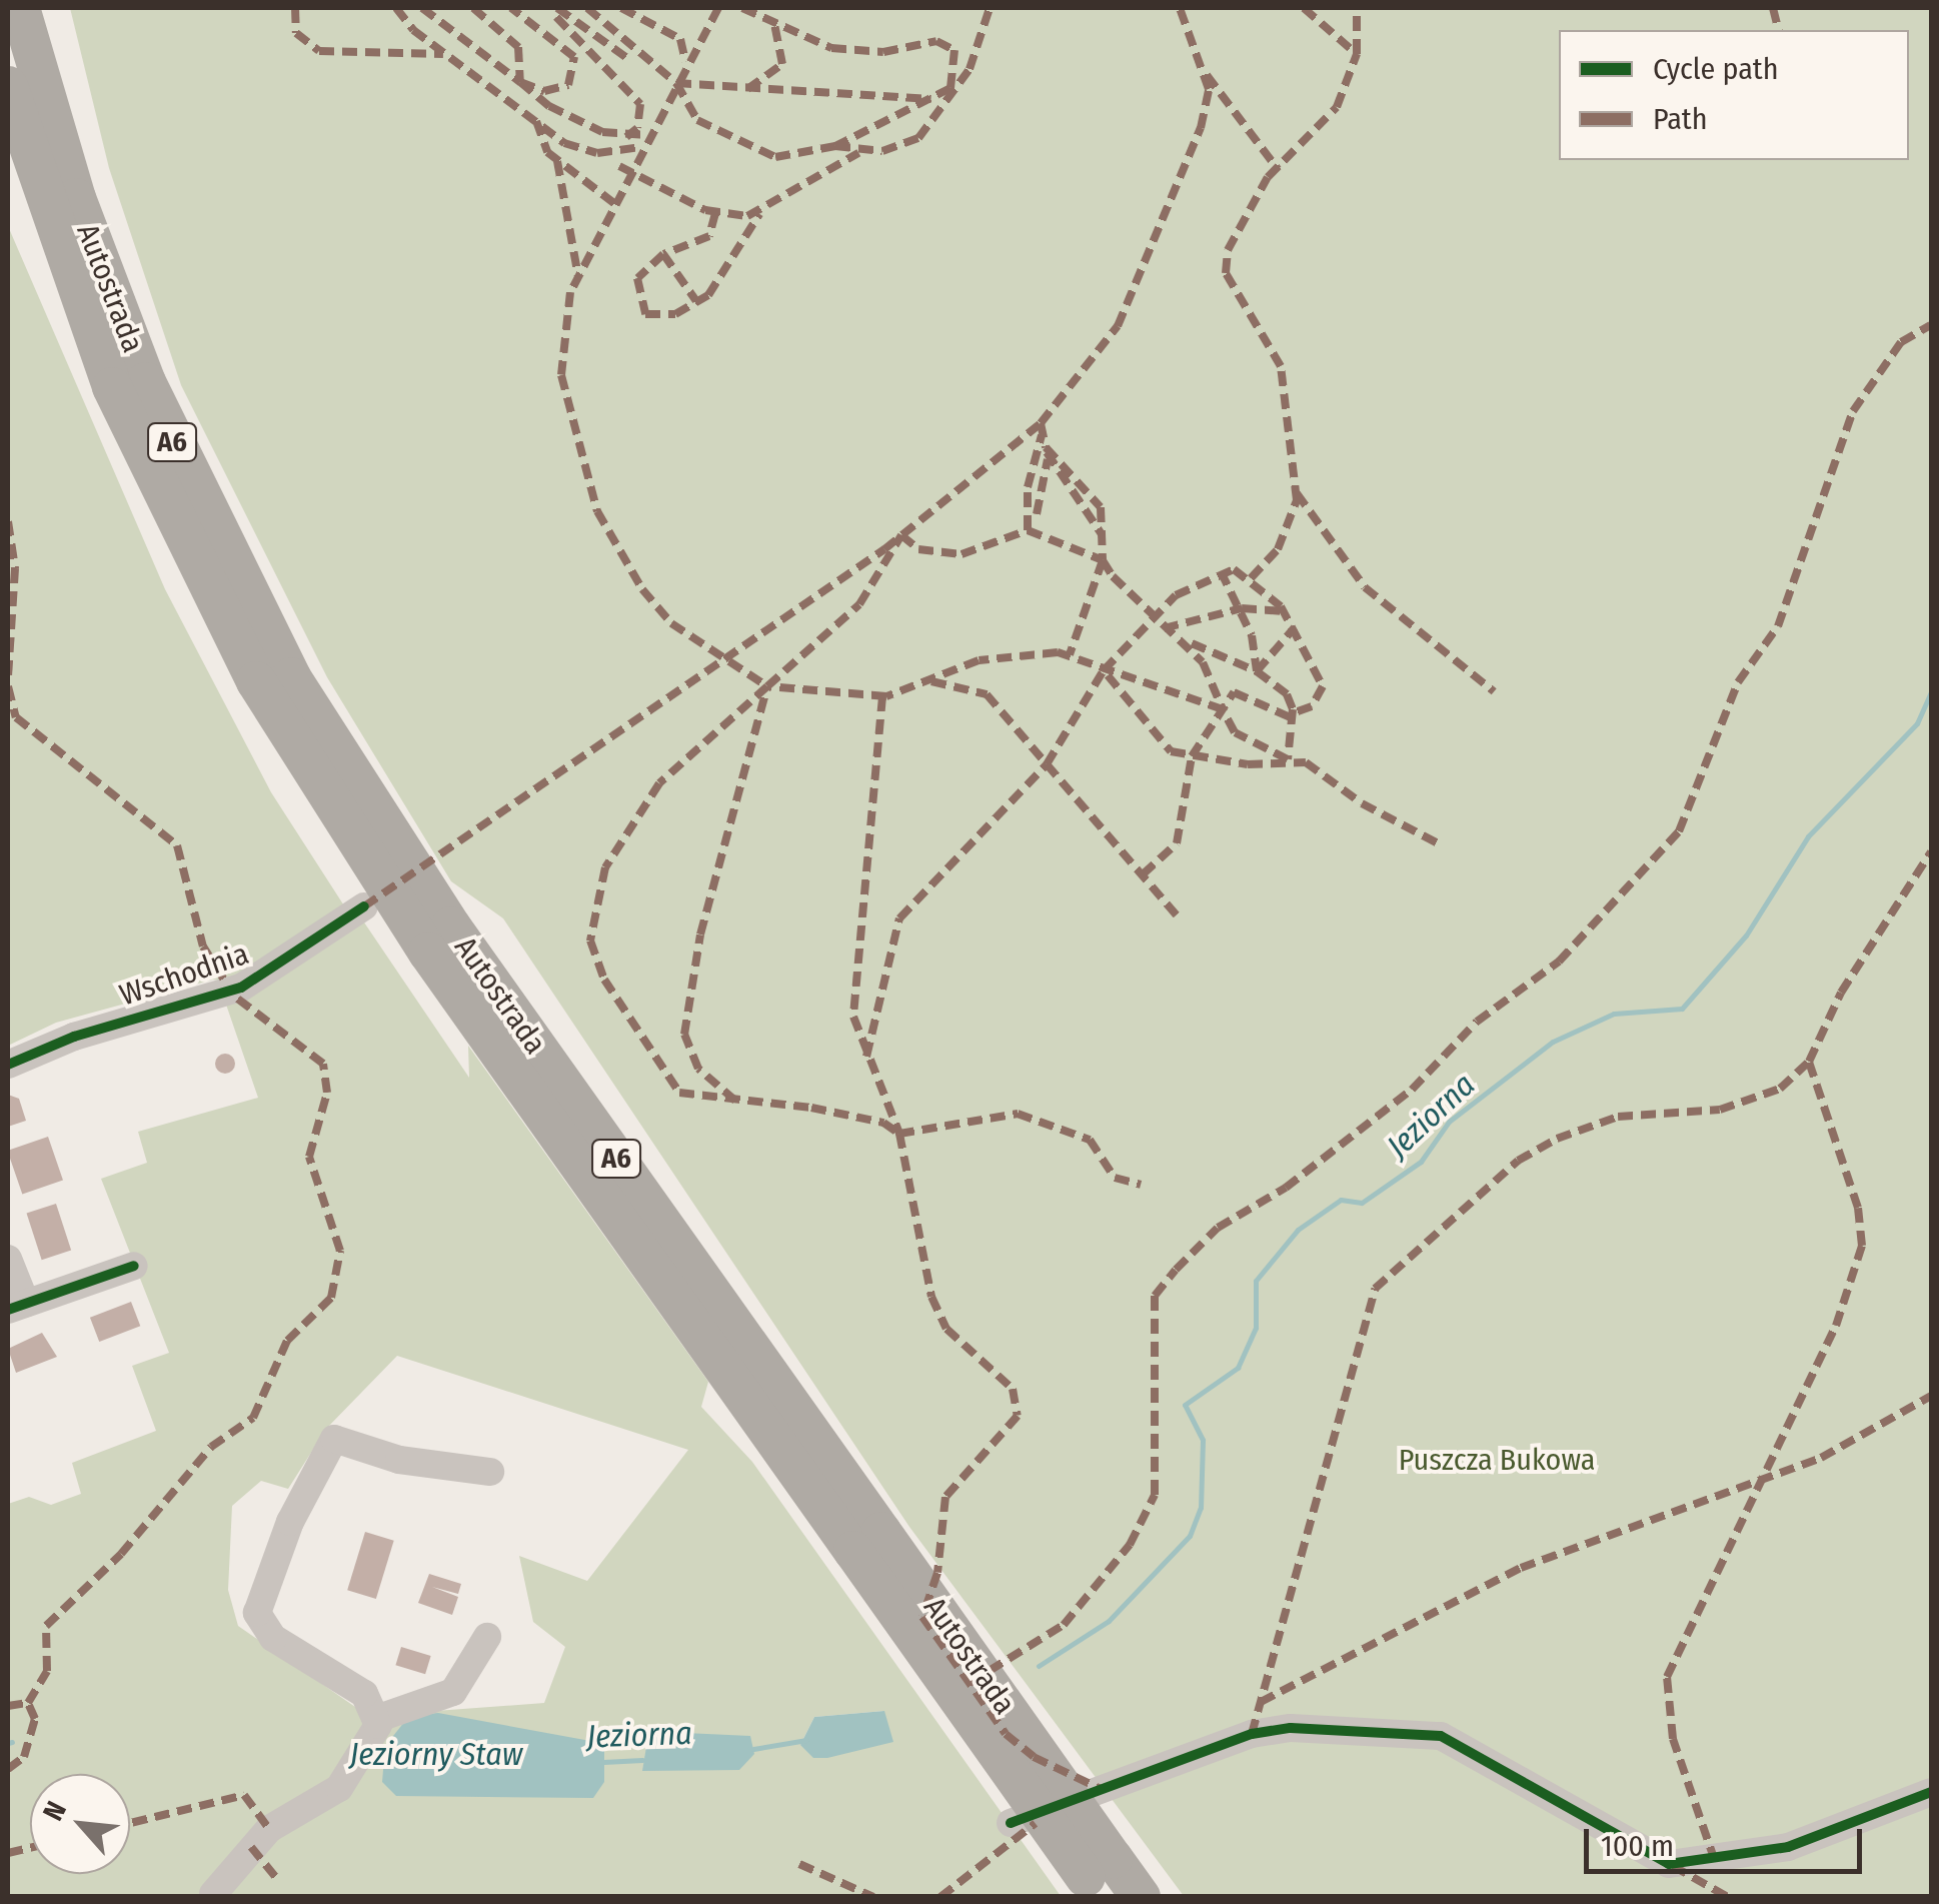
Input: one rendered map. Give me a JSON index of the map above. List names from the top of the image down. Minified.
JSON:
{"streets":{"highway":["Autostrada","A6"],"street":["Wschodnia"]},"water":["Jeziorna","Jeziorny Staw"],"parks":["Puszcza Bukowa"],"legend":["Cycle path","Path"],"scale_bar":"100 m","north":"top left"}
